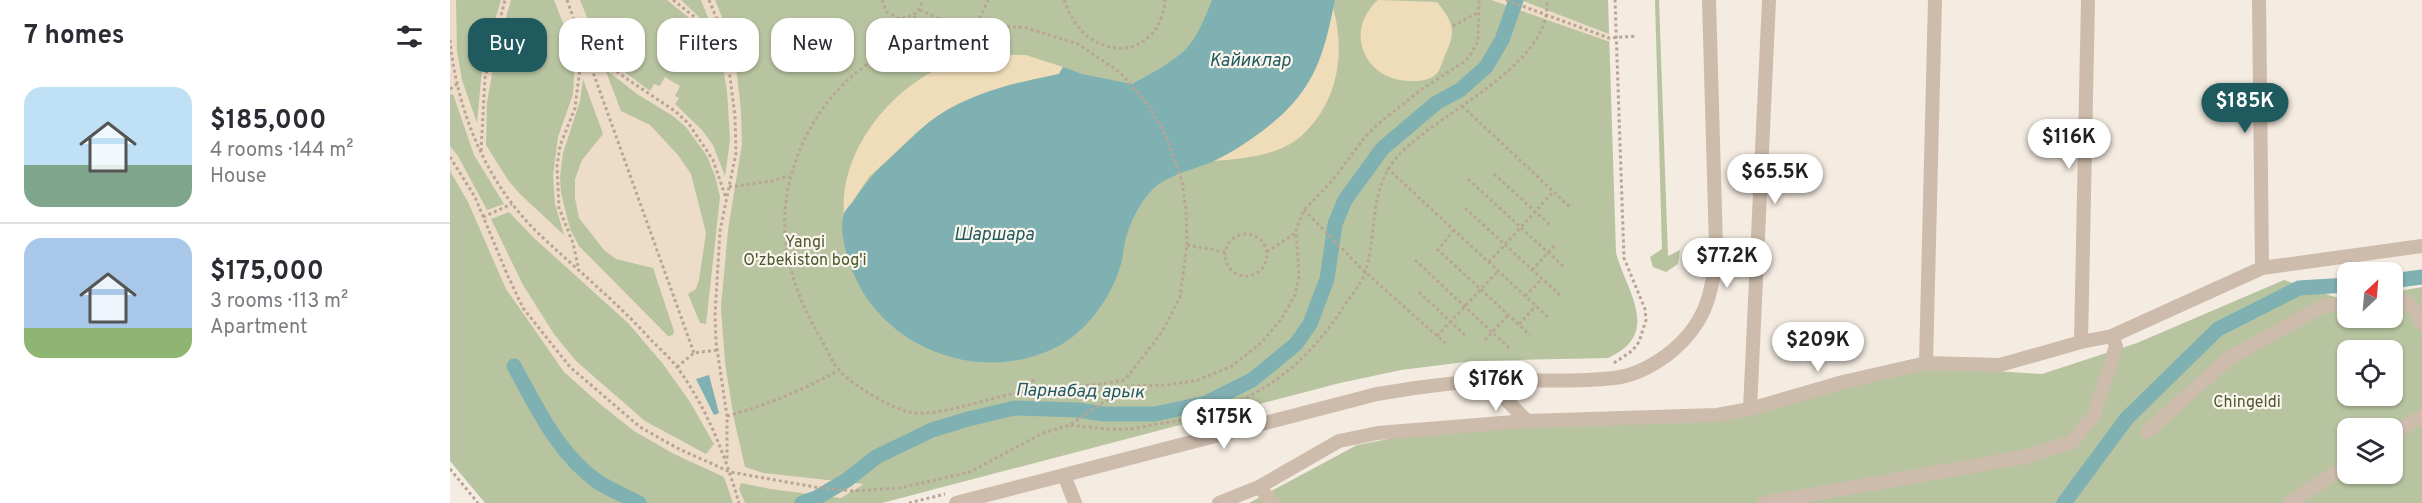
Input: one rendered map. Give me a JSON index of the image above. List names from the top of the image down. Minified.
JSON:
{"water":["Кайиклар","Шаршара","Парнабад арык"],"parks":["Yangi O'zbekiston bog'i","Chingeldi"],"north":"top right","page":{"heading":"7 homes","chip":["Buy","Rent","Filters","New","Apartment"],"list":[{"name":"$185,000","note":"4 rooms · 144 m² · House"},{"name":"$175,000","note":"3 rooms · 113 m² · Apartment"}],"price":["$185K","$116K","$65.5K","$77.2K","$209K","$176K","$175K"]}}
